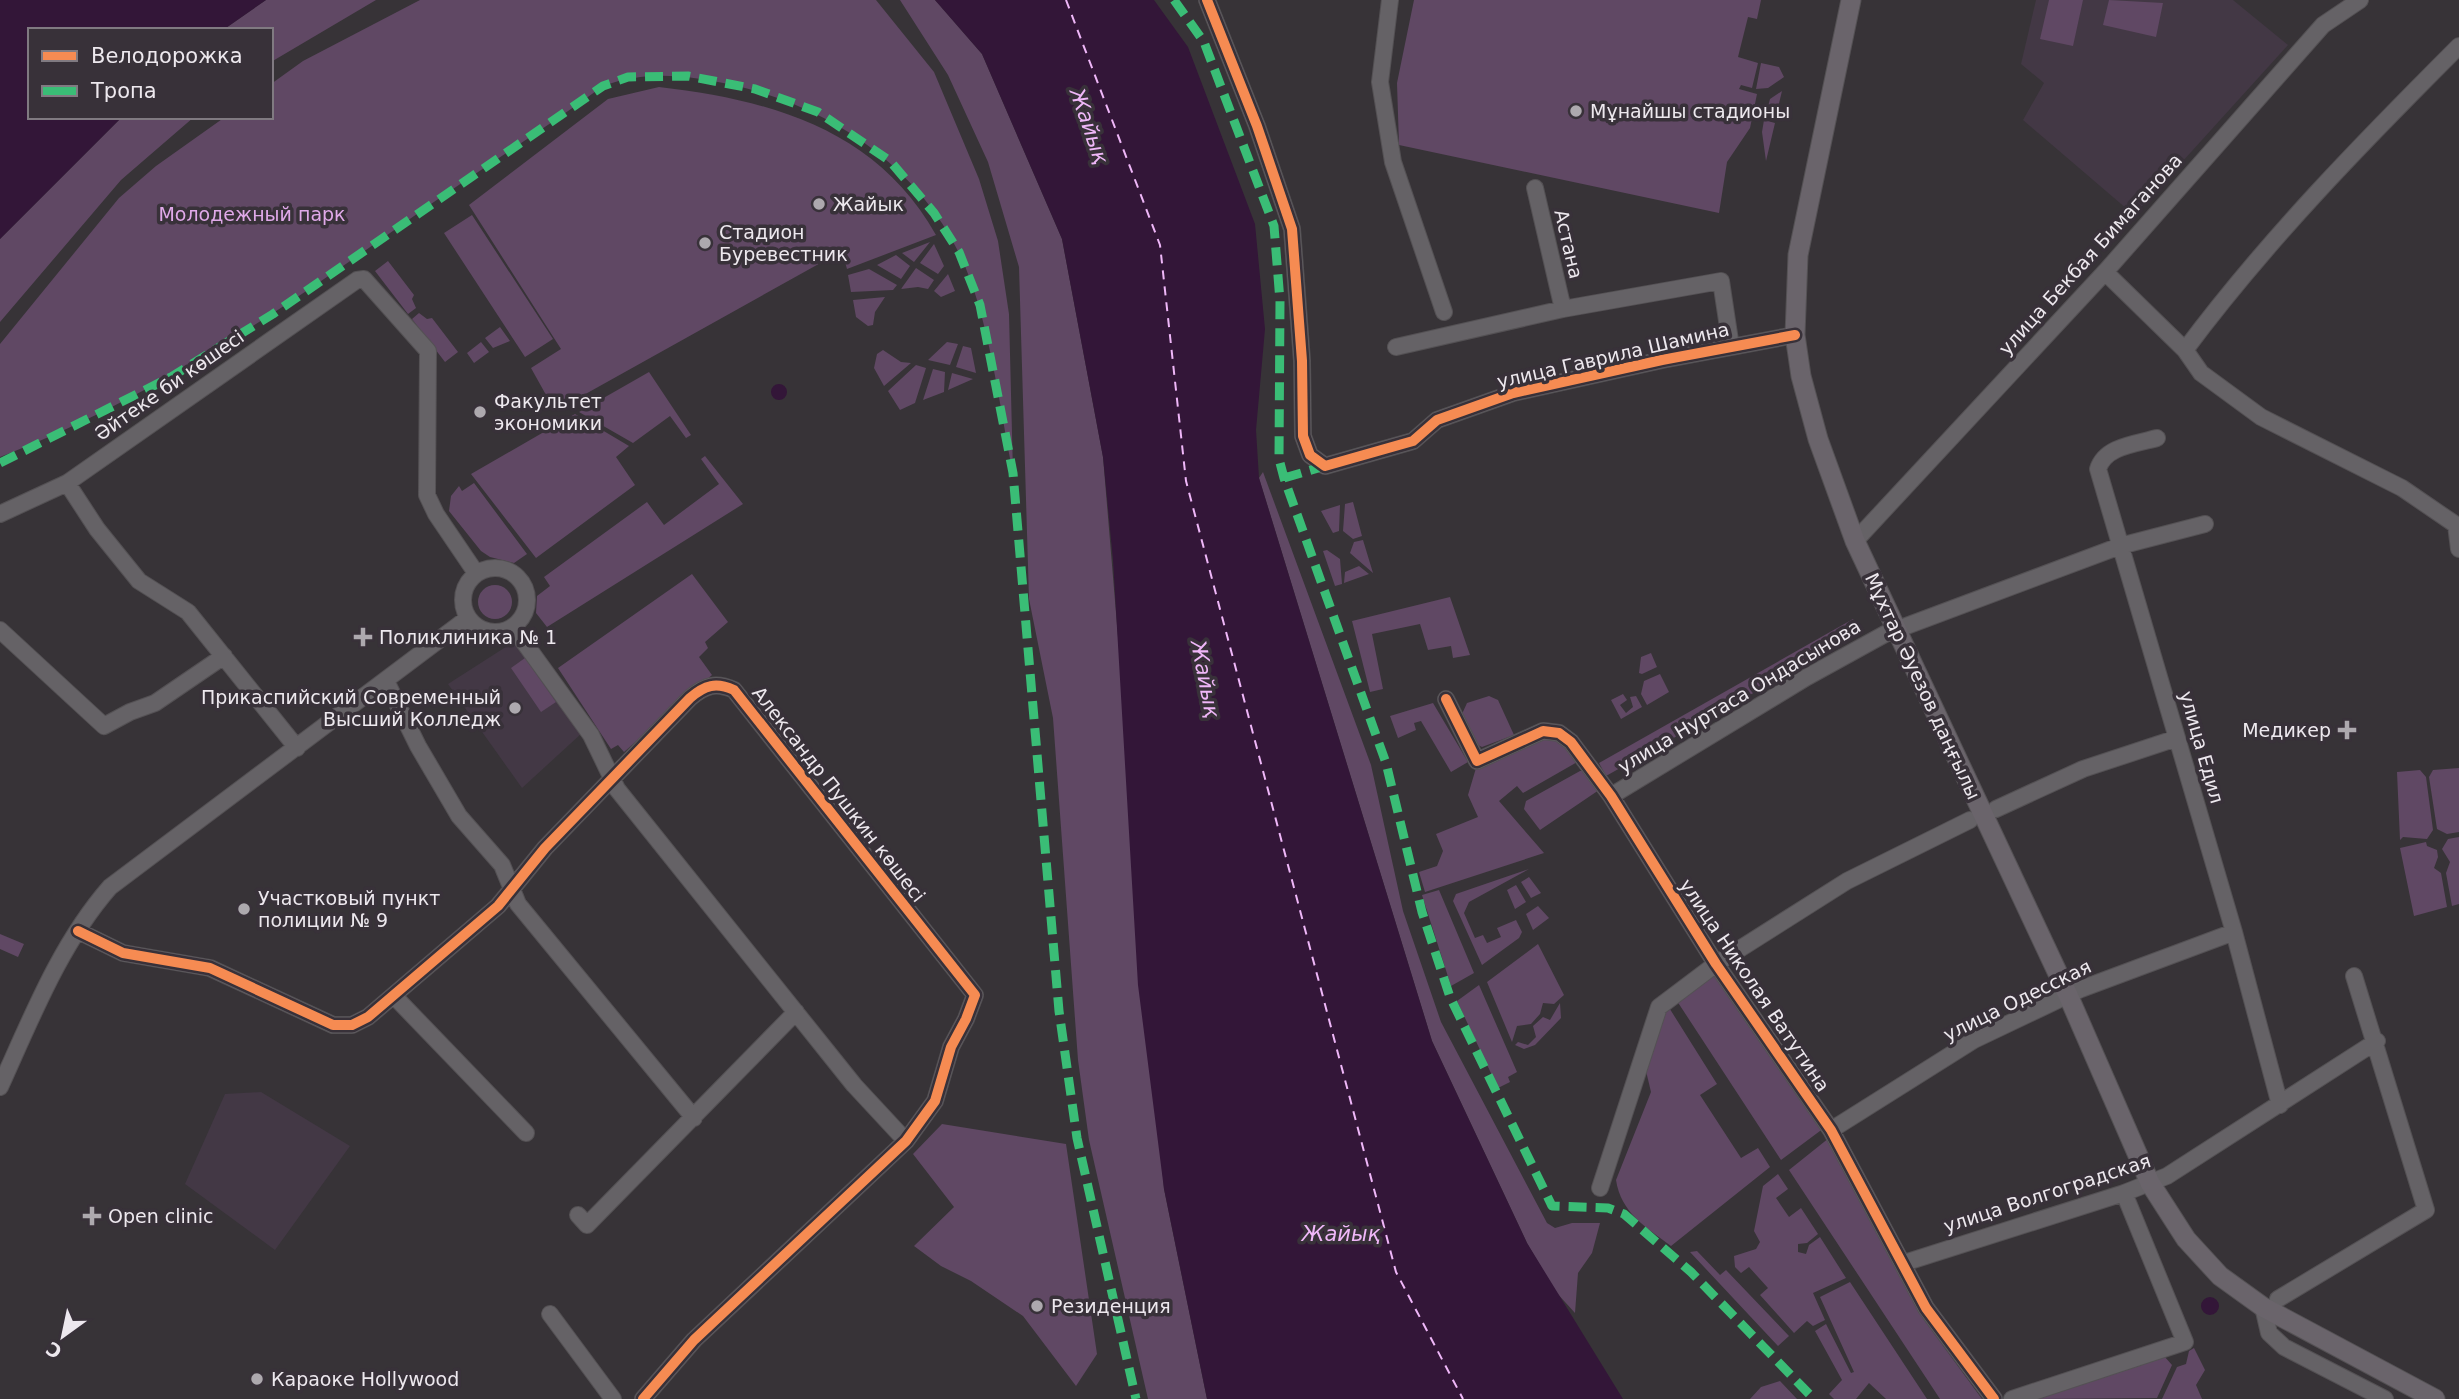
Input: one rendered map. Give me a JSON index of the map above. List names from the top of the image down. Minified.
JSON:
{"streets":{"main road":["Мұхтар Әуезов даңғылы"],"street":["Астана","улица Бекбая Бимаганова","улица Гаврила Шамина","Әйтеке би көшесі","улица Нуртаса Ондасынова","улица Едил","Александр Пушкин көшесі","улица Николая Ватутина","улица Одесская","улица Волгоградская"]},"crossings":[["улица Бекбая Бимаганова","Мұхтар Әуезов даңғылы"],["улица Гаврила Шамина","Мұхтар Әуезов даңғылы"],["Мұхтар Әуезов даңғылы","улица Нуртаса Ондасынова"],["Мұхтар Әуезов даңғылы","улица Одесская"],["Мұхтар Әуезов даңғылы","улица Волгоградская"],["улица Нуртаса Ондасынова","улица Едил"],["улица Нуртаса Ондасынова","улица Николая Ватутина"],["улица Едил","улица Одесская"],["улица Едил","улица Волгоградская"],["улица Николая Ватутина","улица Одесская"],["улица Николая Ватутина","улица Волгоградская"]],"water":["Жайық"],"parks":["Молодежный парк"],"places":{"other":["Мұнайшы стадионы","Жайык","Стадион Буревестник","Факультет экономики","Прикаспийский Современный Высший Колледж","Участковый пункт полиции № 9","Резиденция","Караоке Hollywood"],"health":["Поликлиника № 1","Медикер","Open clinic"]},"legend":["Велодорожка","Тропа"],"north":"bottom left"}
